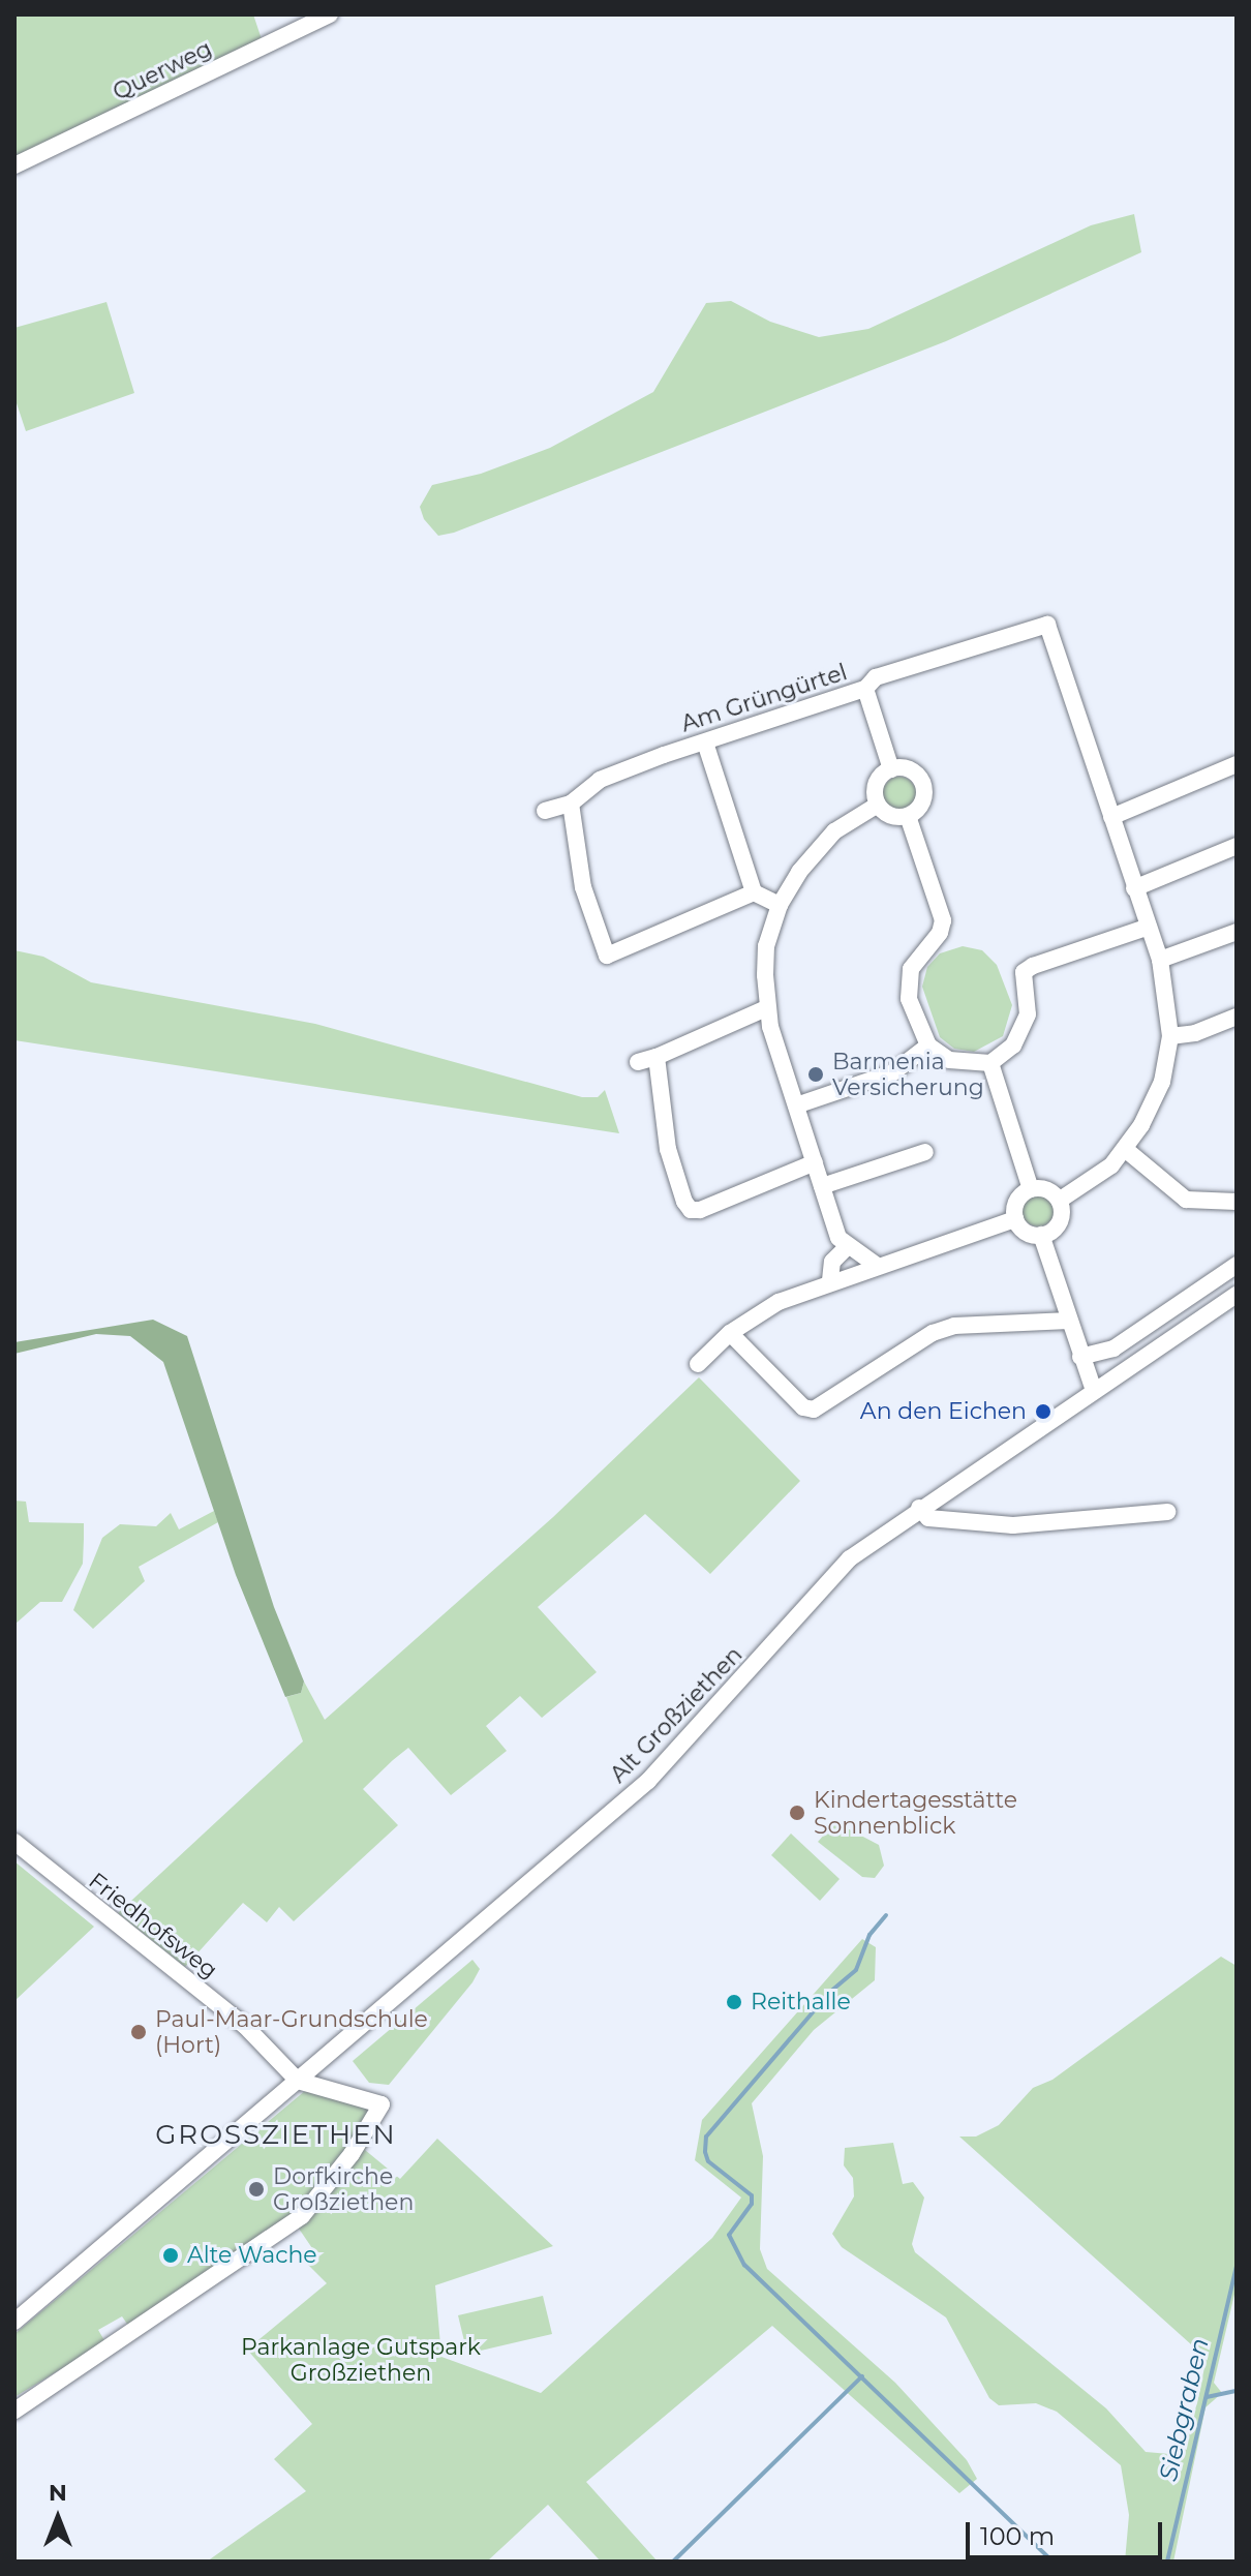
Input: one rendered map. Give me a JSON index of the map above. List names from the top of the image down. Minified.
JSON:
{"streets":{"street":["Querweg","Am Grüngürtel","Alt Großziethen","Friedhofsweg"]},"crossings":[["Alt Großziethen","Friedhofsweg"]],"districts":["GROSSZIETHEN"],"water":["Siebgraben"],"parks":["Parkanlage Gutspark Großziethen"],"places":["Barmenia Versicherung","An den Eichen","Kindertagesstätte Sonnenblick","Reithalle","Paul-Maar-Grundschule (Hort)","Dorfkirche Großziethen","Alte Wache"],"scale_bar":"100 m","north":"top"}
